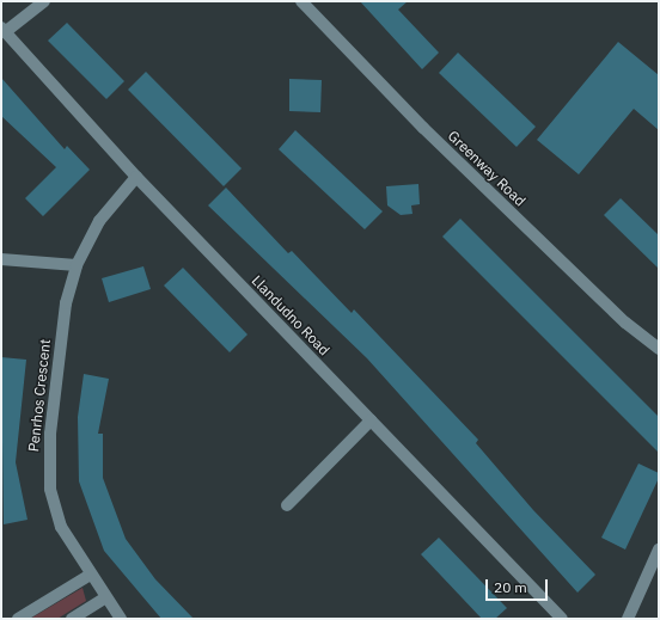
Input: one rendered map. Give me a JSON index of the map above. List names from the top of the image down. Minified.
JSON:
{"streets":{"street":["Greenway Road","Llandudno Road","Penrhos Crescent"]},"crossings":[["Llandudno Road","Penrhos Crescent"]],"scale_bar":"20 m"}
